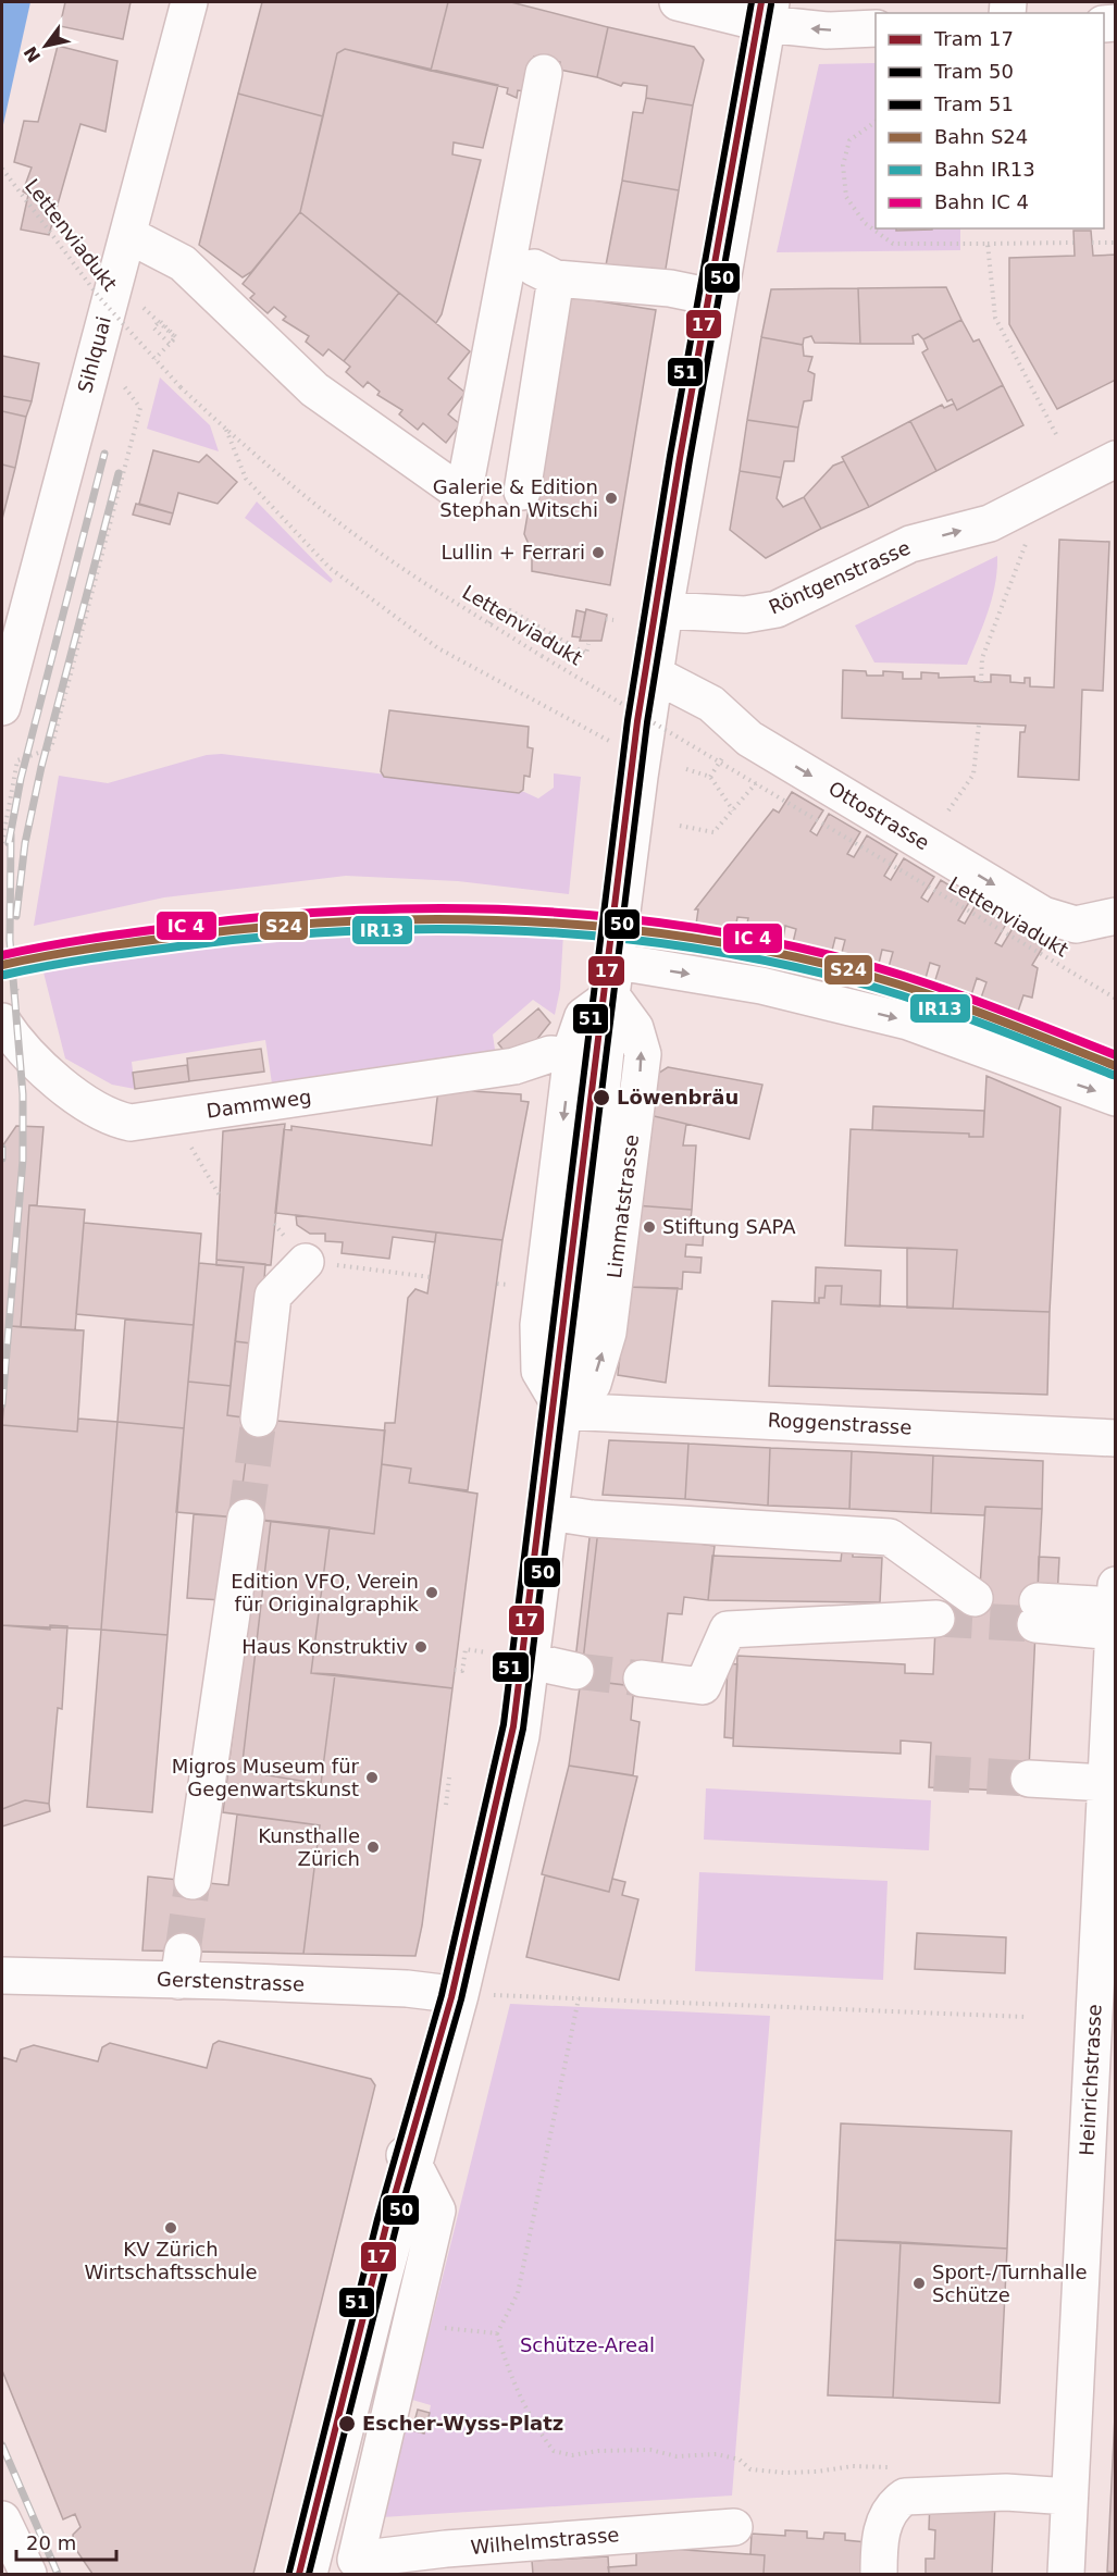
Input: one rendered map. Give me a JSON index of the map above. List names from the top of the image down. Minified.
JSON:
{"streets":{"street":["Sihlquai","Röntgenstrasse","Ottostrasse","Dammweg","Limmatstrasse","Roggenstrasse","Gerstenstrasse","Heinrichstrasse","Wilhelmstrasse"],"path":["Lettenviadukt"]},"crossings":[["Limmatstrasse","Roggenstrasse"]],"one_way":["Röntgenstrasse"],"parks":["Schütze-Areal"],"places":["Galerie & Edition Stephan Witschi","Lullin + Ferrari","Löwenbräu","Stiftung SAPA","Edition VFO, Verein für Originalgraphik","Haus Konstruktiv","Migros Museum für Gegenwartskunst","Kunsthalle Zürich","KV Zürich Wirtschaftsschule","Sport-/Turnhalle Schütze","Escher-Wyss-Platz"],"lines":["tram line 17","tram line 51","tram line 50","rail line S24","rail line IR13"],"legend":["Tram 17","Tram 50","Tram 51","Bahn S24","Bahn IR13","Bahn IC 4"],"scale_bar":"20 m","north":"bottom left"}
